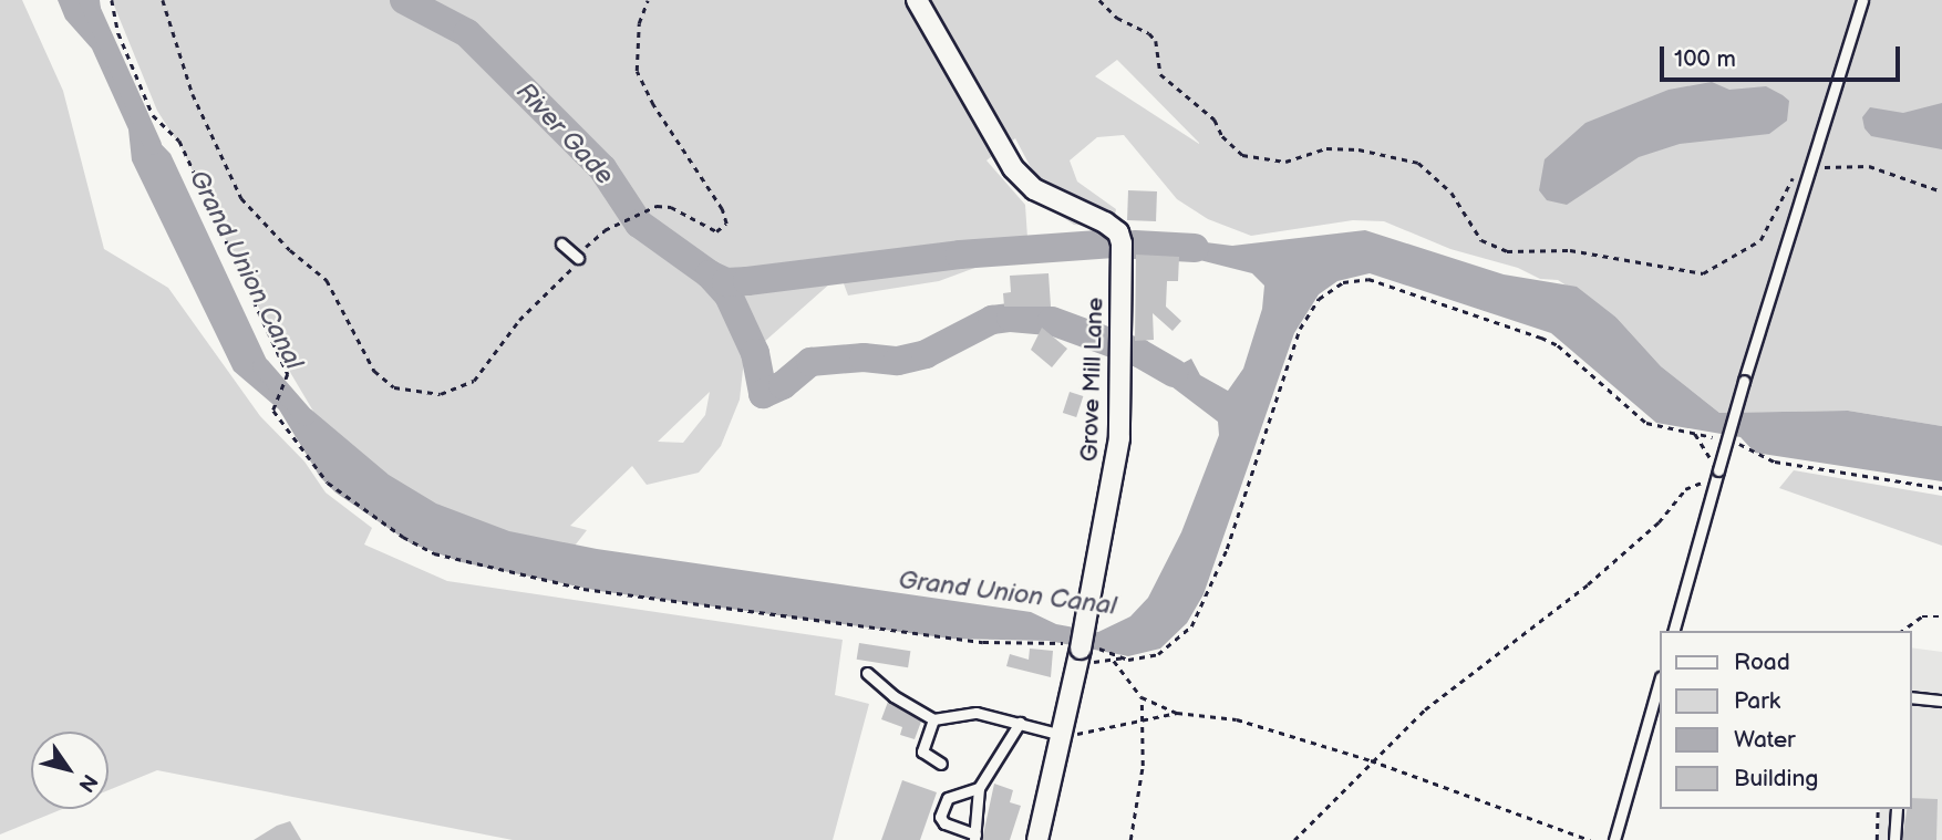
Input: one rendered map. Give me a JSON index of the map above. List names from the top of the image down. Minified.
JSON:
{"streets":{"street":["Grove Mill Lane"]},"water":["River Gade","Grand Union Canal"],"legend":["Road","Park","Water","Building"],"scale_bar":"100 m","north":"bottom right"}
